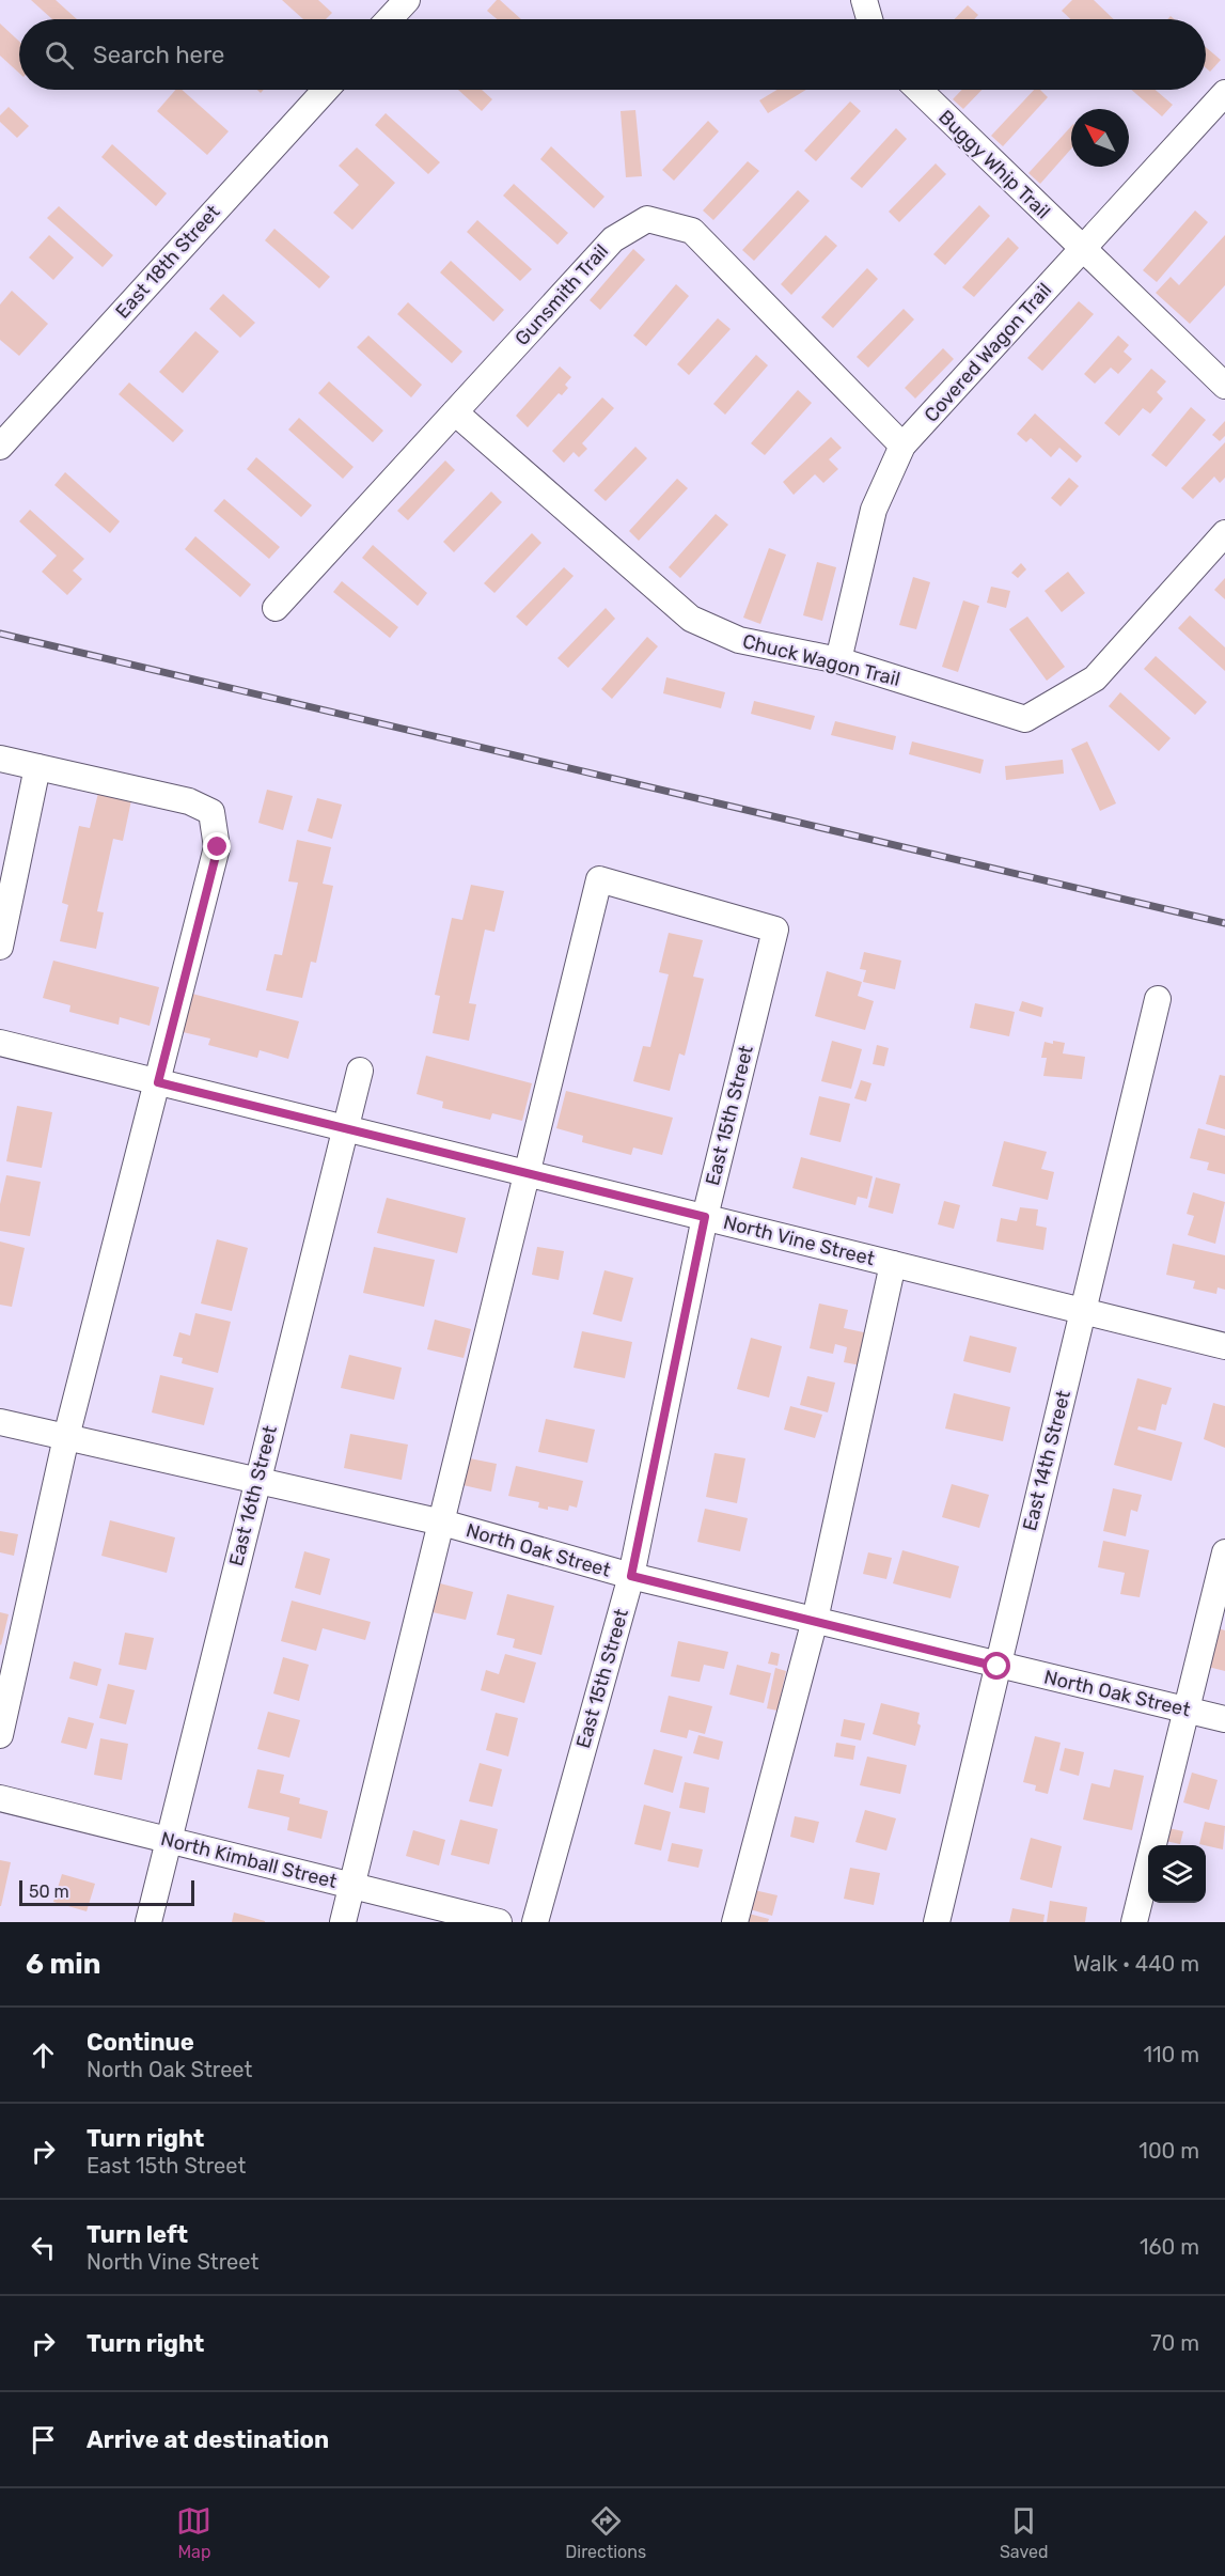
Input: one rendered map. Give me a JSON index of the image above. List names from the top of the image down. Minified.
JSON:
{"streets":{"street":["Buggy Whip Trail","East 18th Street","Gunsmith Trail","Covered Wagon Trail","Chuck Wagon Trail","East 15th Street","North Vine Street","East 14th Street","East 16th Street","North Oak Street","North Kimball Street"]},"crossings":[["Buggy Whip Trail","Covered Wagon Trail"],["Gunsmith Trail","Covered Wagon Trail"],["Gunsmith Trail","Chuck Wagon Trail"],["Covered Wagon Trail","Chuck Wagon Trail"],["East 15th Street","North Vine Street"],["East 15th Street","North Oak Street"],["North Vine Street","East 14th Street"],["North Vine Street","East 16th Street"],["East 14th Street","North Oak Street"],["East 16th Street","North Oak Street"],["East 16th Street","North Kimball Street"]],"scale_bar":"50 m","north":"top left","page":{"search":"Search here","scale":"50 m","heading":["6 min","Walk · 440 m"],"list":[["Continue","North Oak Street","110 m"],["Turn right","East 15th Street","100 m"],["Turn left","North Vine Street","160 m"],["Turn right","70 m"],"Arrive at destination"],"nav":["Map","Directions","Saved"]}}
